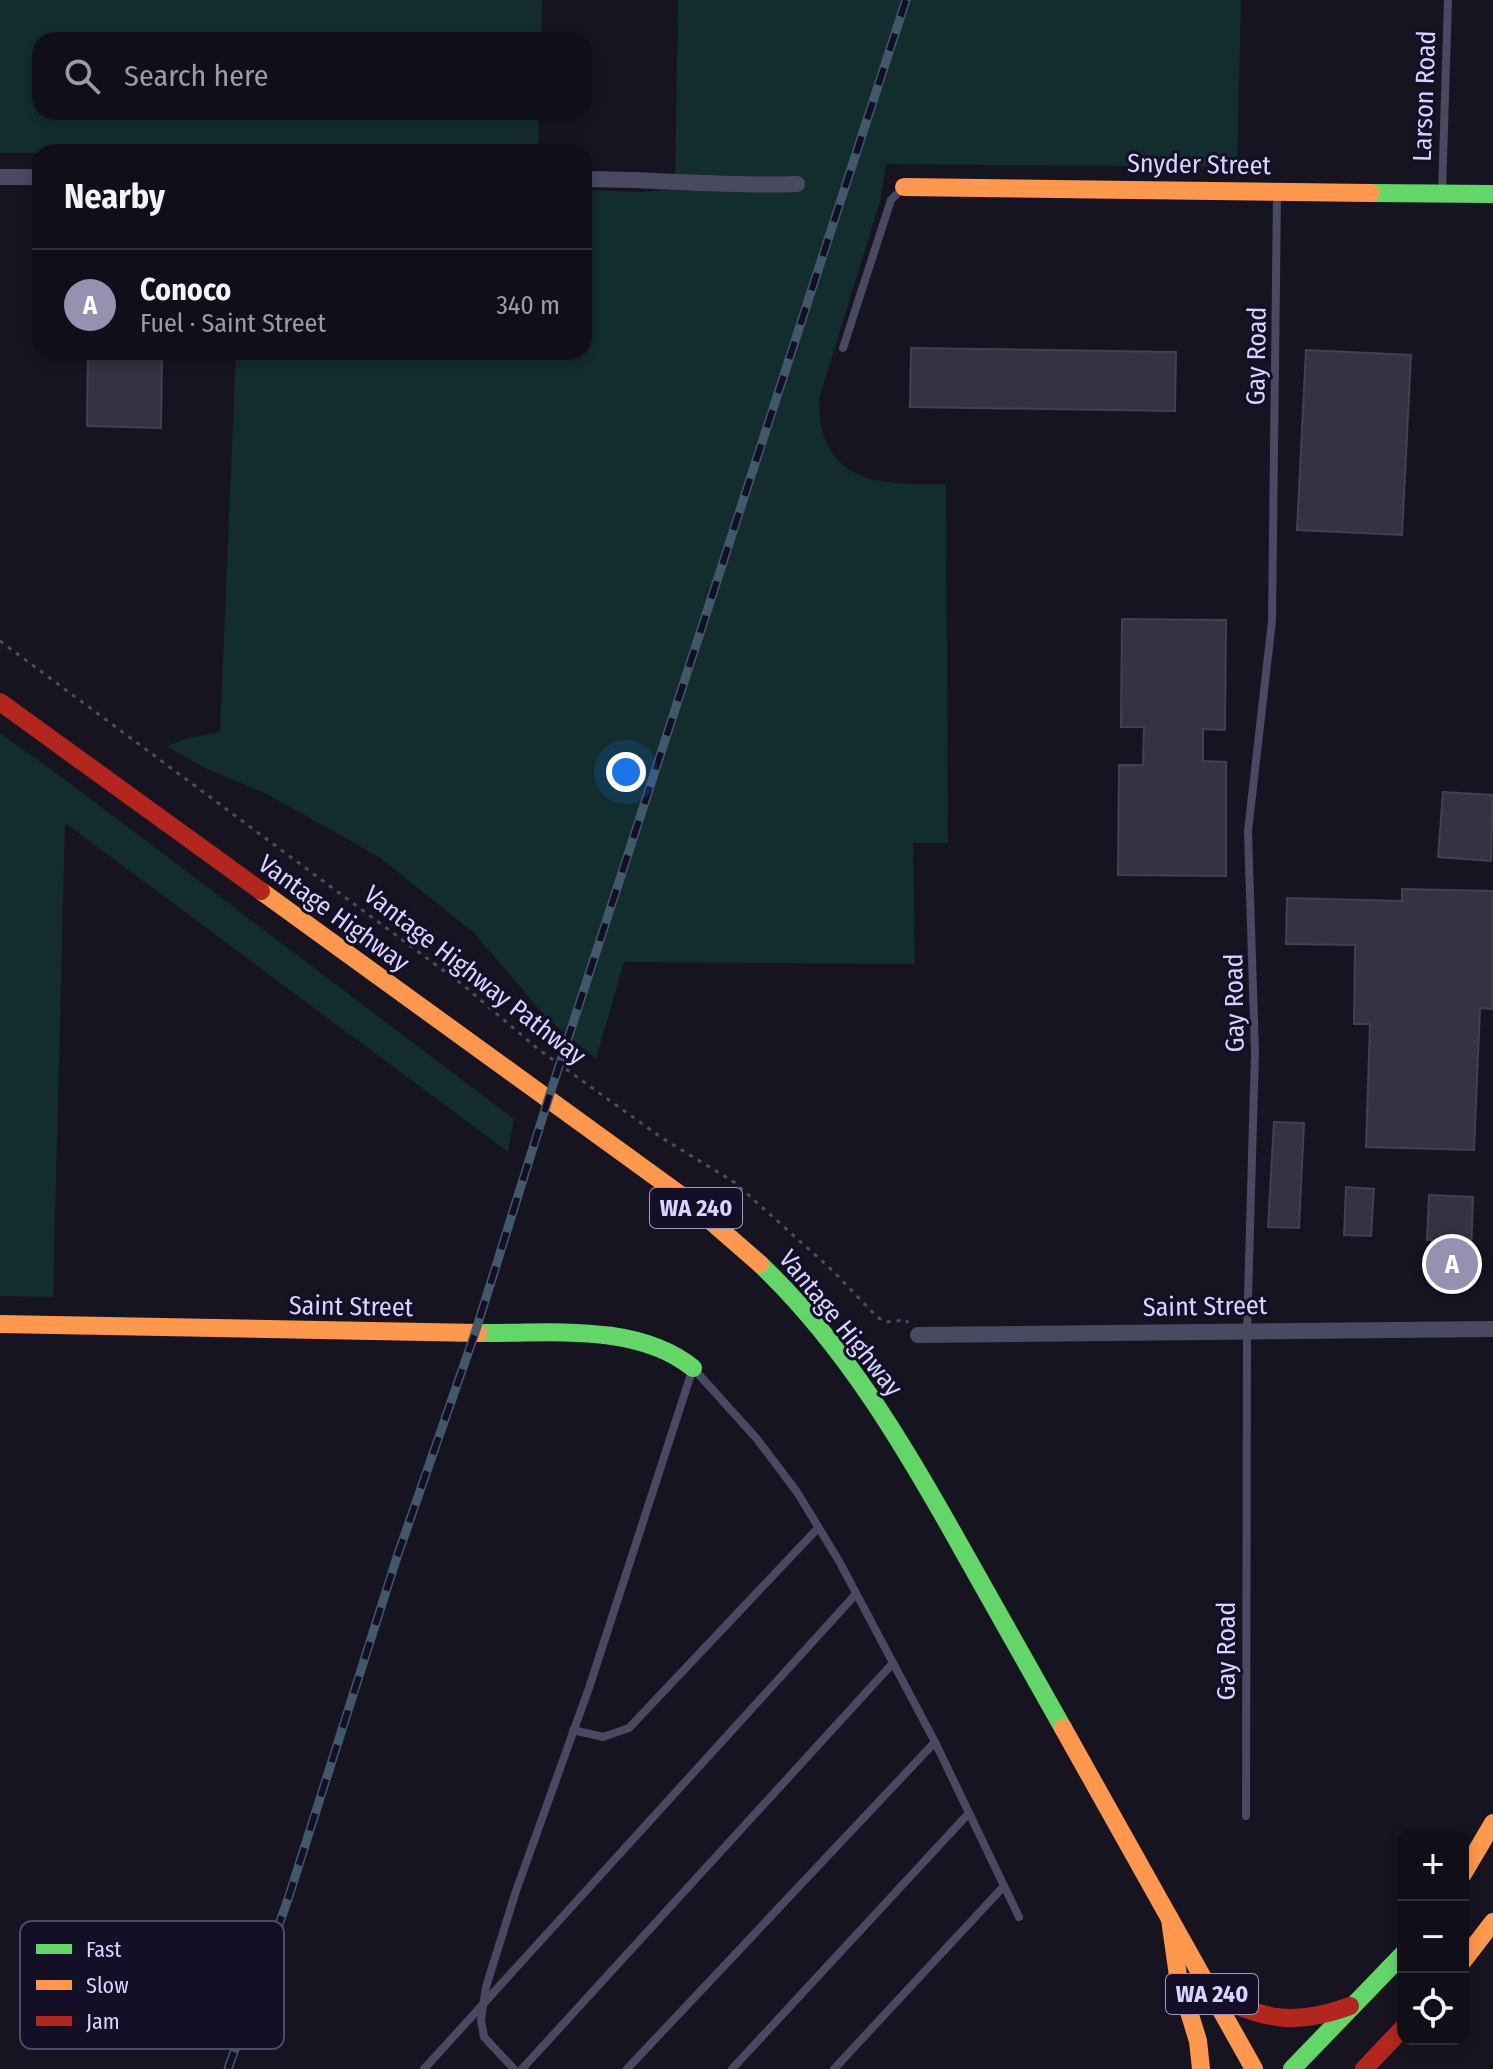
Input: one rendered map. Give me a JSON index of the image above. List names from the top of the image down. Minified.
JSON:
{"streets":{"main road":["Snyder Street","Vantage Highway","WA 240","Saint Street"],"lane":["Larson Road","Gay Road"],"path":["Vantage Highway Pathway"]},"crossings":[["Larson Road","Snyder Street"],["Snyder Street","Gay Road"],["Gay Road","Saint Street"],["Vantage Highway","WA 240"],["Vantage Highway Pathway","Saint Street"]],"legend":["Fast","Slow","Jam"],"page":{"search":"Search here","heading":"Nearby","list":[{"mark":"A","name":"Conoco","note":"Fuel · Saint Street","value":"340 m"}],"pins":"A","map_buttons":["+","−"]}}
